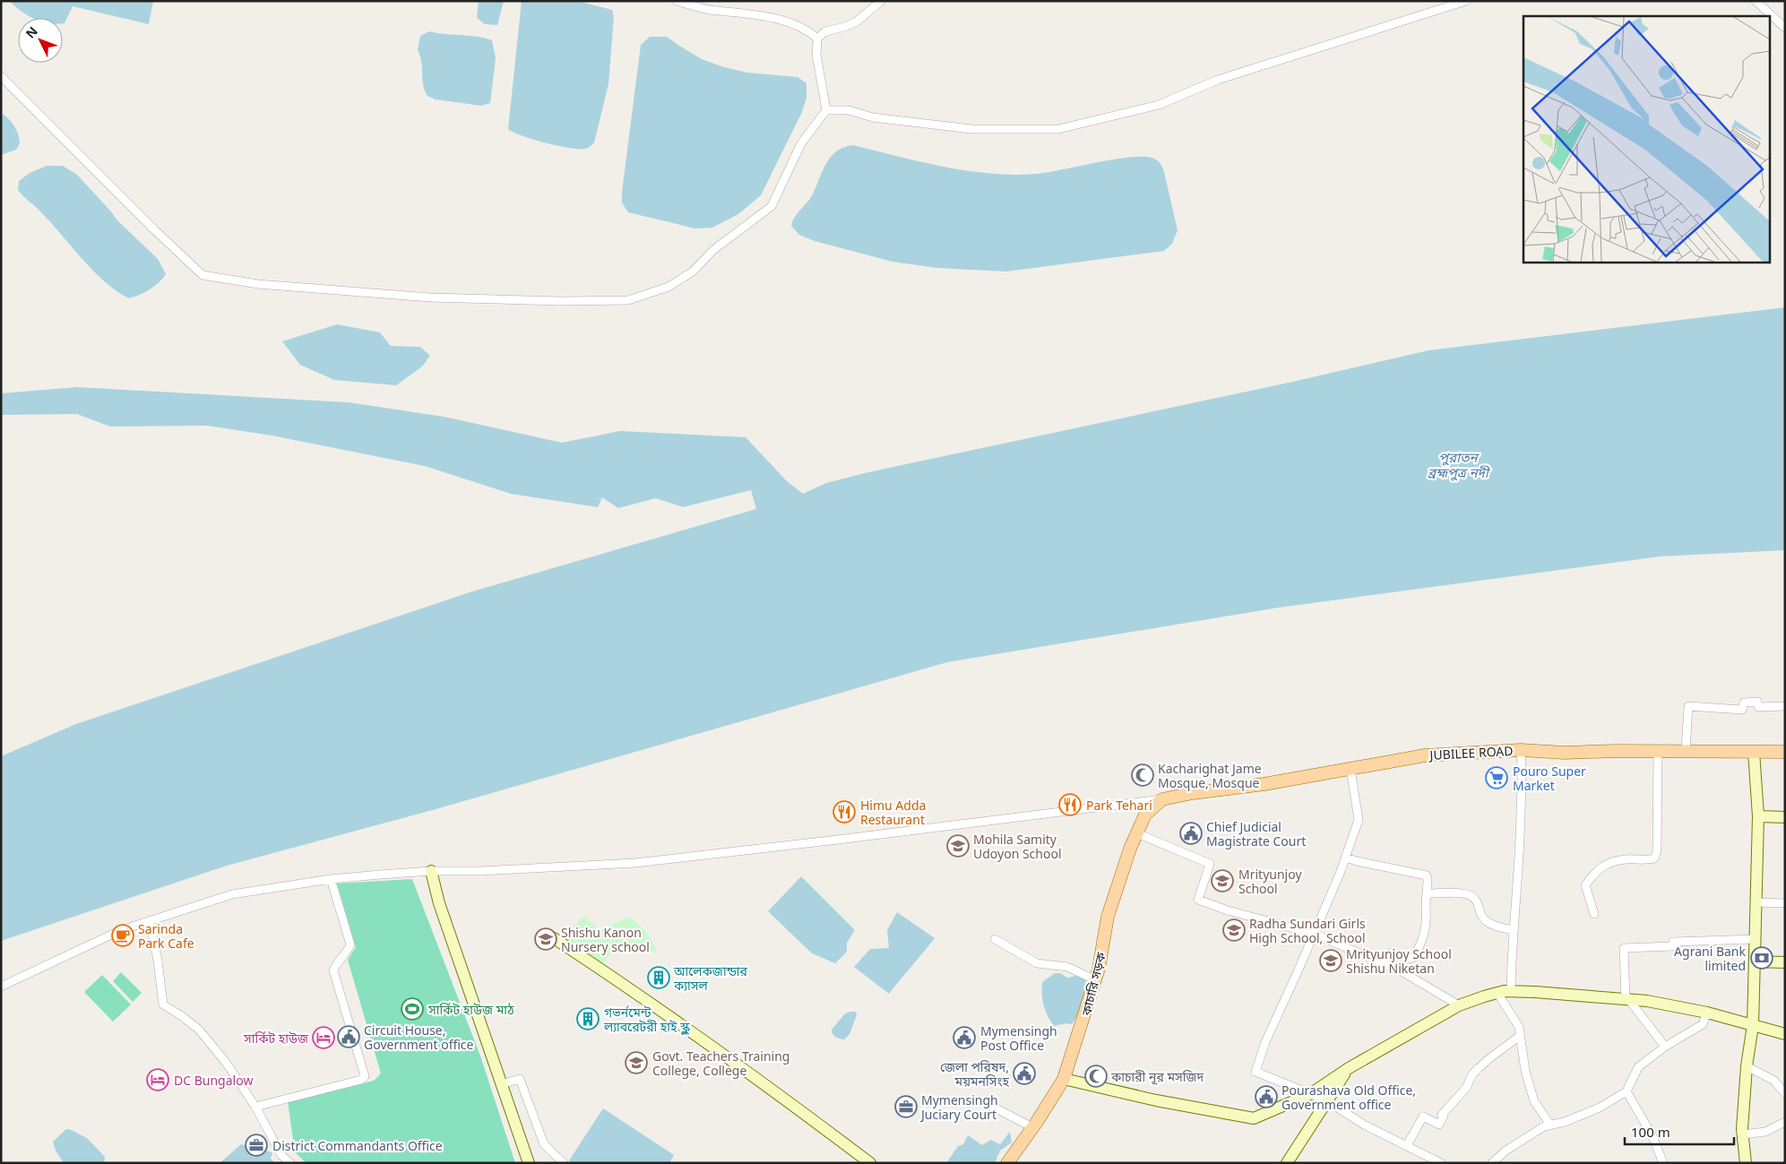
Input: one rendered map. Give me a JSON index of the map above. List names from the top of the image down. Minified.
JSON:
{"streets":{"main road":["JUBILEE ROAD","কাচারি সড়ক"]},"crossings":[["JUBILEE ROAD","কাচারি সড়ক"]],"water":["পুরাতন ব্রহ্মপুত্র নদী"],"places":{"mosque":["Kacharighat Jame Mosque, Mosque","কাচারী নূর মসজিদ"],"supermarket":["Pouro Super Market"],"restaurant":["Park Tehari","Himu Adda Restaurant"],"public building":["Chief Judicial Magistrate Court","Circuit House, Government office","Mymensingh Post Office","জেলা পরিষদ, ময়মনসিংহ","Pourashava Old Office, Government office"],"school or university":["Mohila Samity Udoyon School","Mrityunjoy School","Radha Sundari Girls High School, School","Shishu Kanon Nursery school","Mrityunjoy School Shishu Niketan","Govt. Teachers Training College, College"],"cafe":["Sarinda Park Cafe"],"bank":["Agrani Bank limited"],"building":["আলেকজান্ডার ক্যাসল","গভর্নমেন্ট ল্যাবরেটরী হাই স্কুল"],"sports":["সার্কিট হাউজ মাঠ"],"hotel":["সার্কিট হাউজ","DC Bungalow"],"office":["Mymensingh Juciary Court","District Commandants Office"]},"scale_bar":"100 m","north":"top left"}
